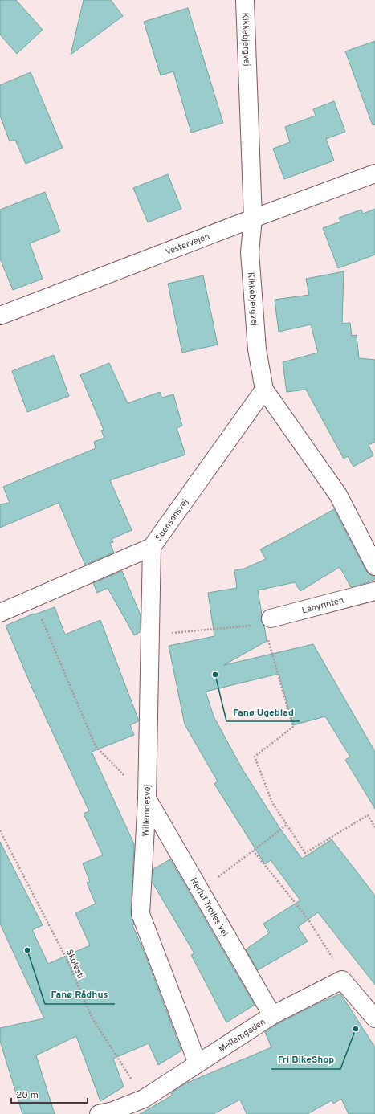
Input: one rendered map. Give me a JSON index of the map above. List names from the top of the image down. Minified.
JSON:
{"streets":{"street":["Kikkebjergvej","Vestervejen","Suensonsvej","Labyrinten","Willemoesvej","Herluf Trolles Vej","Mellemgaden"],"path":["Skolesti"]},"crossings":[["Kikkebjergvej","Vestervejen"],["Kikkebjergvej","Suensonsvej"],["Suensonsvej","Willemoesvej"],["Willemoesvej","Herluf Trolles Vej"],["Willemoesvej","Mellemgaden"],["Herluf Trolles Vej","Mellemgaden"],["Skolesti","Mellemgaden"]],"places":["Fanø Ugeblad","Fanø Rådhus","Fri BikeShop"],"scale_bar":"20 m"}
